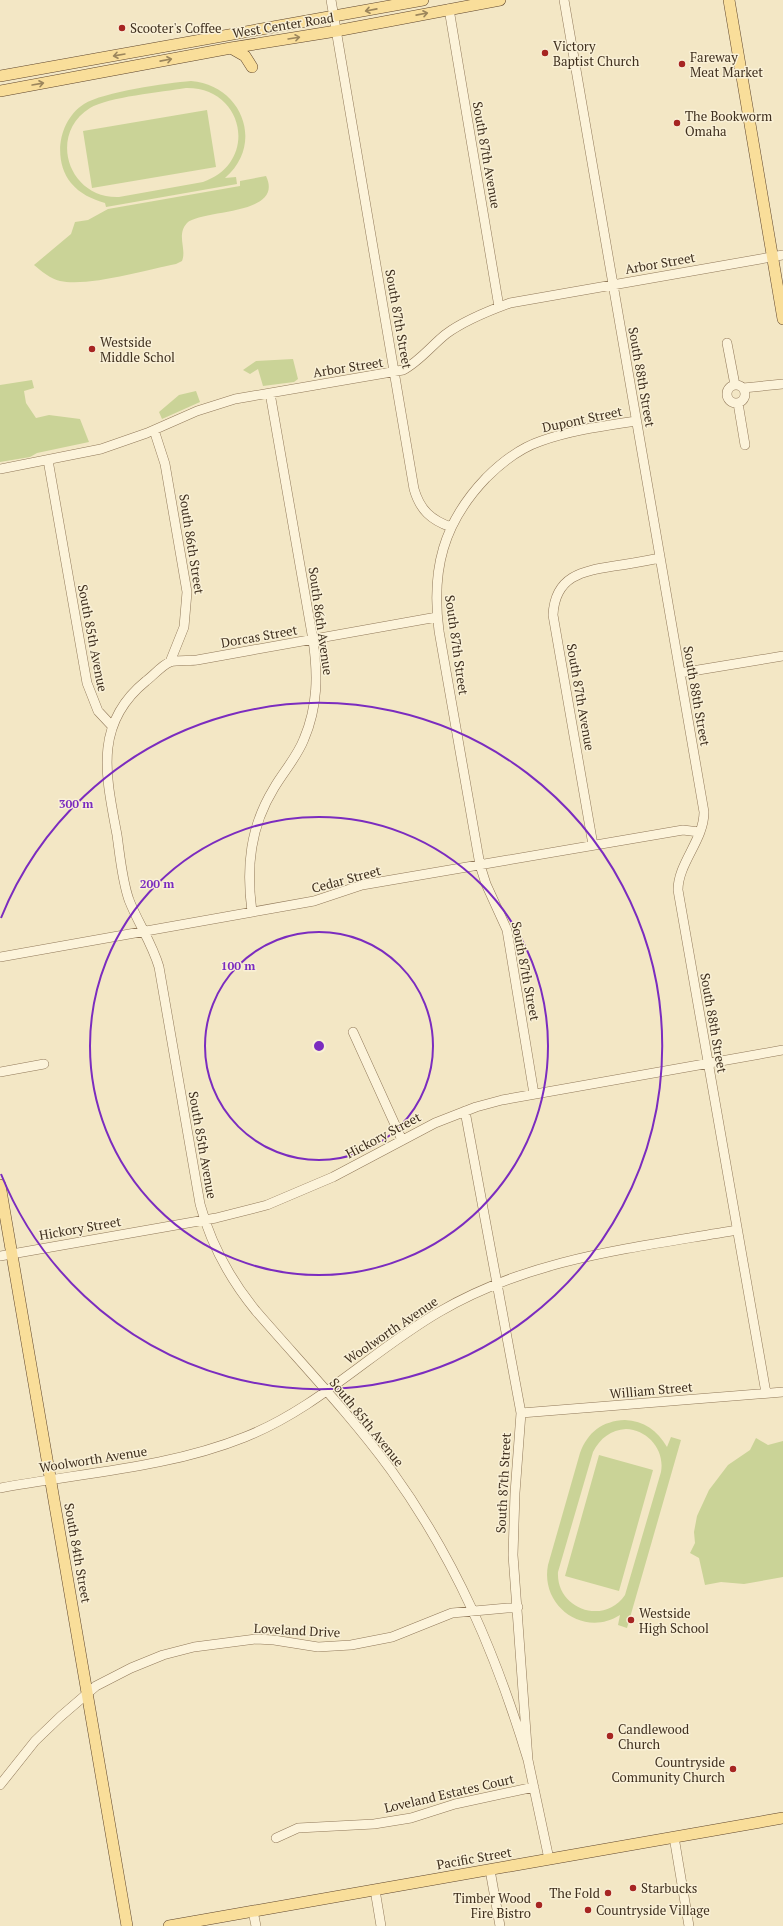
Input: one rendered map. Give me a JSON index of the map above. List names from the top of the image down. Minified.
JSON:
{"streets":{"main road":["West Center Road","South 84th Street","Pacific Street"],"street":["South 87th Avenue","Arbor Street","South 87th Street","South 88th Street","Dupont Street","South 86th Street","South 86th Avenue","Dorcas Street","South 85th Avenue","Cedar Street","Hickory Street","Woolworth Avenue","William Street","Loveland Drive","Loveland Estates Court"]},"crossings":[["West Center Road","South 87th Avenue"],["West Center Road","South 87th Street"],["South 87th Avenue","Arbor Street"],["South 87th Avenue","South 88th Street"],["South 87th Avenue","Cedar Street"],["Arbor Street","South 87th Street"],["Arbor Street","South 88th Street"],["Arbor Street","South 86th Street"],["Arbor Street","South 86th Avenue"],["Arbor Street","South 85th Avenue"],["South 87th Street","Dupont Street"],["South 87th Street","Dorcas Street"],["South 87th Street","South 85th Avenue"],["South 87th Street","Cedar Street"],["South 87th Street","Hickory Street"],["South 87th Street","Woolworth Avenue"],["South 87th Street","William Street"],["South 87th Street","Loveland Drive"],["South 87th Street","Loveland Estates Court"],["South 87th Street","Pacific Street"],["South 88th Street","Dupont Street"],["South 88th Street","Cedar Street"],["South 88th Street","Hickory Street"],["South 88th Street","Woolworth Avenue"],["South 88th Street","William Street"],["South 86th Street","Dorcas Street"],["South 86th Avenue","Dorcas Street"],["South 86th Avenue","Cedar Street"],["South 85th Avenue","Cedar Street"],["South 85th Avenue","Hickory Street"],["South 85th Avenue","Woolworth Avenue"],["South 85th Avenue","Loveland Drive"],["Hickory Street","South 84th Street"],["Woolworth Avenue","South 84th Street"],["South 84th Street","Loveland Drive"]],"places":["Scooter's Coffee","Victory Baptist Church","Fareway Meat Market","The Bookworm Omaha","Westside Middle Schol","Westside High School","Candlewood Church","Countryside Community Church","Starbucks","The Fold","Timber Wood Fire Bistro","Countryside Village"],"rings":["300 m","200 m","100 m"]}
